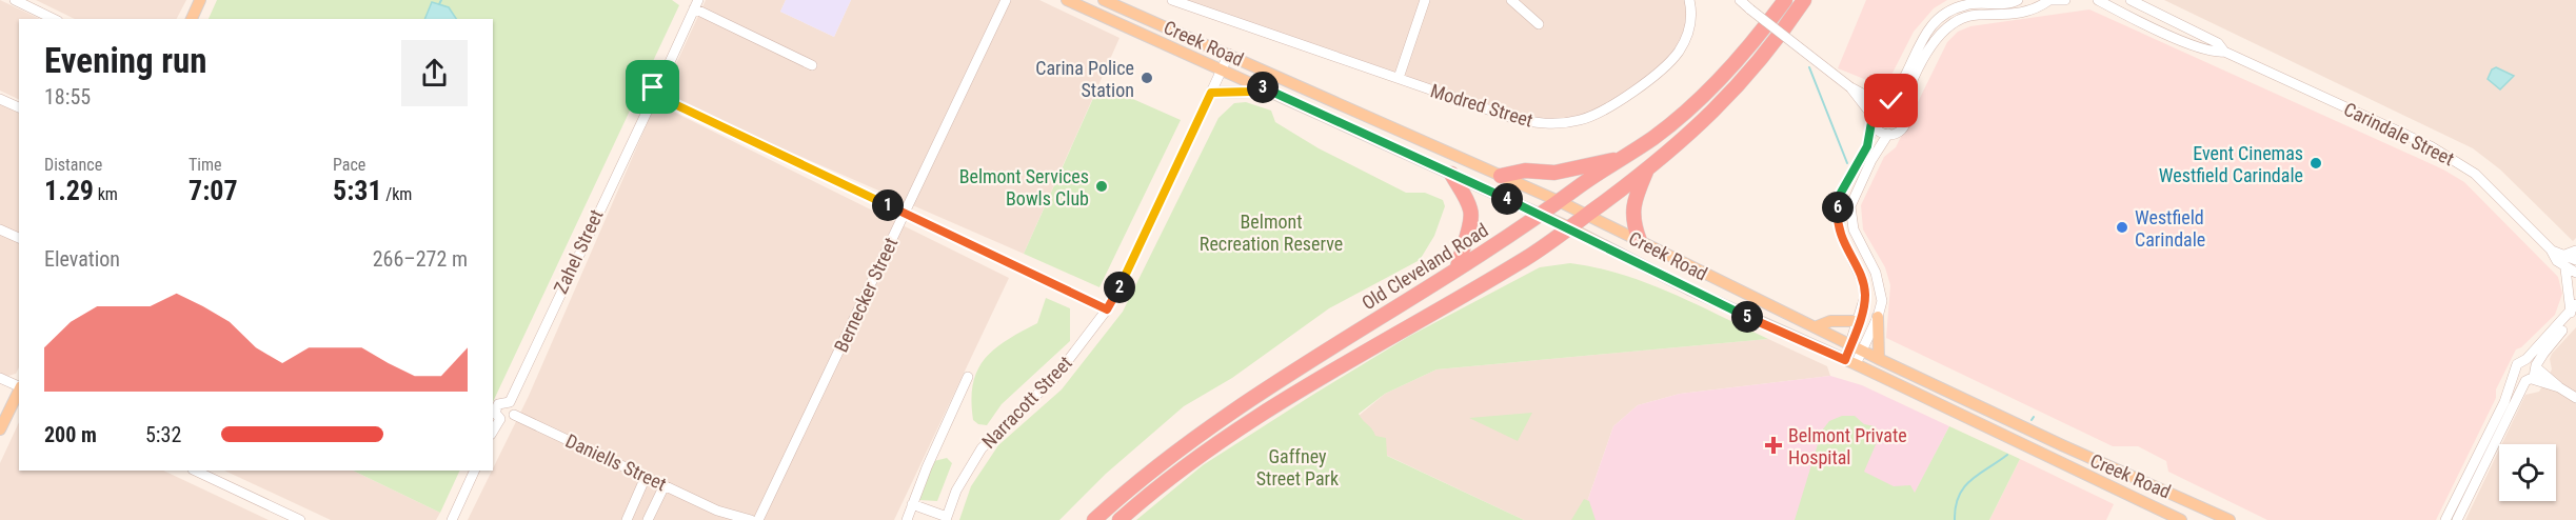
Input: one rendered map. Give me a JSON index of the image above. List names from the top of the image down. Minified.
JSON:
{"streets":{"highway":["Old Cleveland Road"],"main road":["Creek Road"],"street":["Modred Street","Carindale Street","Zahel Street","Bernecker Street","Narracott Street","Daniells Street"]},"crossings":[["Creek Road","Old Cleveland Road"],["Creek Road","Narracott Street"],["Zahel Street","Daniells Street"]],"parks":["Belmont Recreation Reserve","Gaffney Street Park"],"places":{"other":["Carina Police Station","Event Cinemas Westfield Carindale","Belmont Services Bowls Club","Westfield Carindale"],"health":["Belmont Private Hospital"]},"page":{"heading":["Evening run","18:55"],"pins":["3","4","1","6","2","5"],"stats":[["Distance","1.29 km"],["Time","7:07"],["Pace","5:31 /km"]],"chart":["Elevation","266–272 m"],"list":[{"name":"200 m","note":"5:32"}]}}
